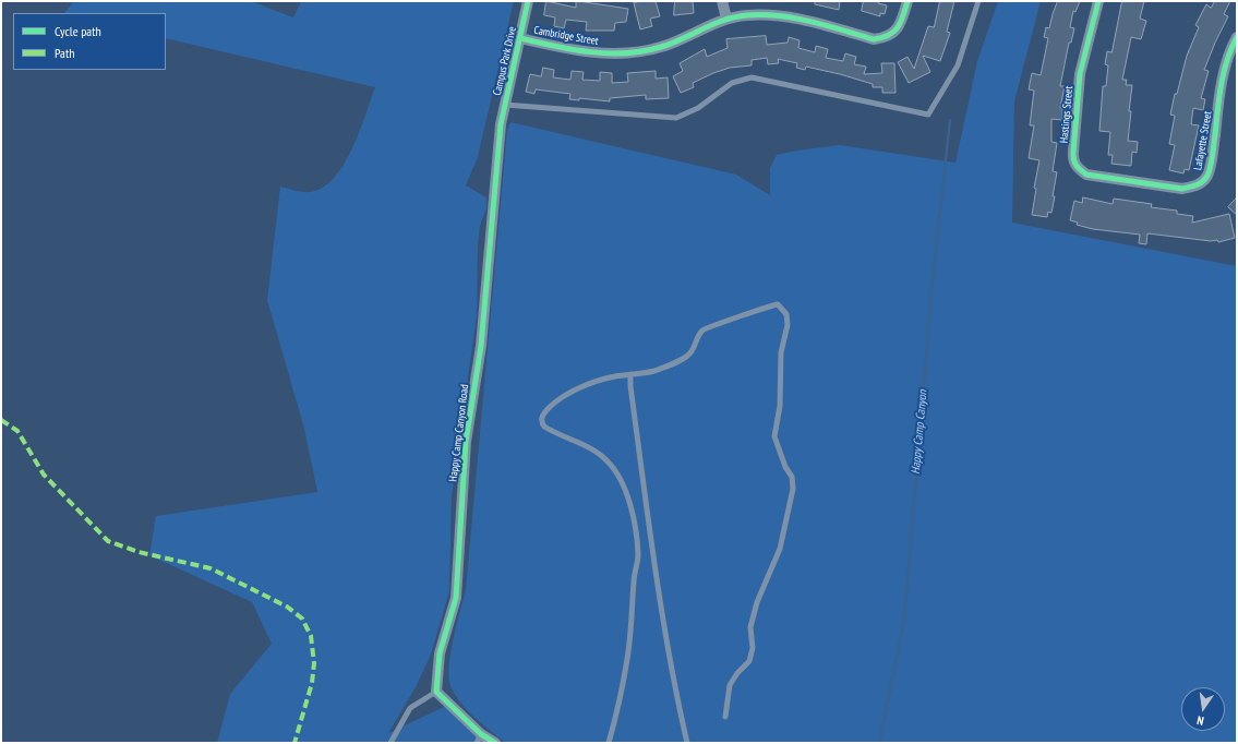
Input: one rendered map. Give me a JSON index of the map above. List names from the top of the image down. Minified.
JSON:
{"streets":{"street":["Cambridge Street","Campus Park Drive","Hastings Street","Lafayette Street","Happy Camp Canyon Road"]},"crossings":[["Cambridge Street","Campus Park Drive"],["Campus Park Drive","Happy Camp Canyon Road"],["Hastings Street","Lafayette Street"]],"water":["Happy Camp Canyon"],"legend":["Cycle path","Path"],"north":"bottom"}
